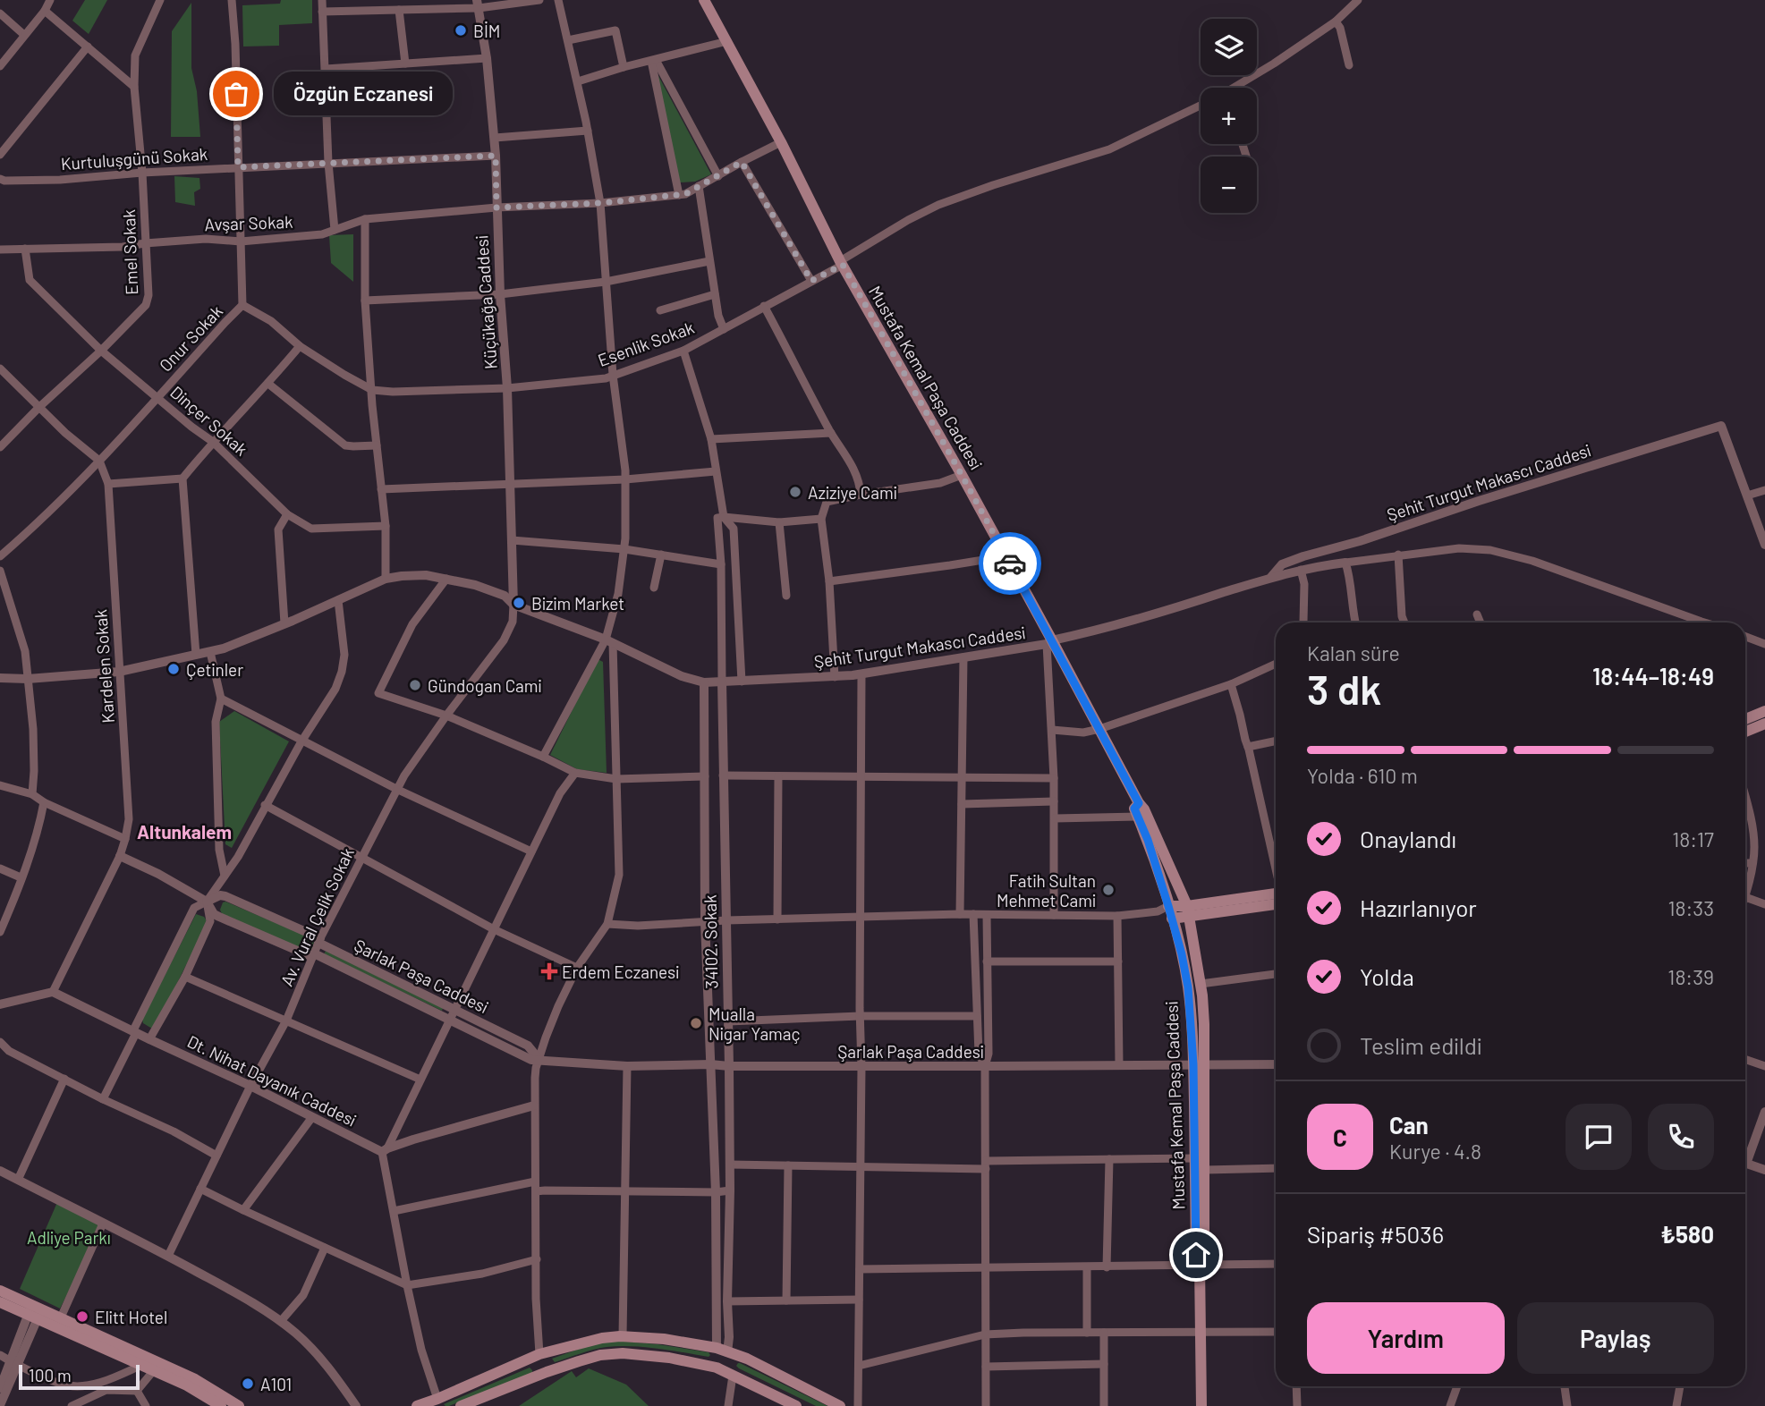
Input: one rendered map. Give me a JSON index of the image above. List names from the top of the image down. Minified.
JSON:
{"streets":{"main road":["Mustafa Kemal Paşa Caddesi"],"street":["Kurtuluşgünü Sokak","Avşar Sokak","Emel Sokak","Küçükağa Caddesi","Onur Sokak","Esenlik Sokak","Dinçer Sokak","Şehit Turgut Makascı Caddesi","Kardelen Sokak","Av. Vural Çelik Sokak","34102. Sokak","Şarlak Paşa Caddesi","Dt. Nihat Dayanık Caddesi"]},"crossings":[["Kurtuluşgünü Sokak","Emel Sokak"],["Kurtuluşgünü Sokak","Küçükağa Caddesi"],["Kurtuluşgünü Sokak","Onur Sokak"],["Avşar Sokak","Emel Sokak"],["Avşar Sokak","Küçükağa Caddesi"],["Avşar Sokak","Onur Sokak"],["Avşar Sokak","Mustafa Kemal Paşa Caddesi"],["Avşar Sokak","Dinçer Sokak"],["Emel Sokak","Dinçer Sokak"],["Emel Sokak","Kardelen Sokak"],["Küçükağa Caddesi","Esenlik Sokak"],["Küçükağa Caddesi","Şehit Turgut Makascı Caddesi"],["Küçükağa Caddesi","Av. Vural Çelik Sokak"],["Onur Sokak","Esenlik Sokak"],["Onur Sokak","Dinçer Sokak"],["Onur Sokak","Kardelen Sokak"],["Esenlik Sokak","Mustafa Kemal Paşa Caddesi"],["Mustafa Kemal Paşa Caddesi","Şehit Turgut Makascı Caddesi"],["Mustafa Kemal Paşa Caddesi","Şarlak Paşa Caddesi"],["Şehit Turgut Makascı Caddesi","Kardelen Sokak"],["Şehit Turgut Makascı Caddesi","Av. Vural Çelik Sokak"],["Şehit Turgut Makascı Caddesi","34102. Sokak"],["Kardelen Sokak","Şarlak Paşa Caddesi"],["Kardelen Sokak","Dt. Nihat Dayanık Caddesi"],["Av. Vural Çelik Sokak","Şarlak Paşa Caddesi"],["Av. Vural Çelik Sokak","Dt. Nihat Dayanık Caddesi"],["34102. Sokak","Şarlak Paşa Caddesi"]],"districts":["Altunkalem"],"parks":["Adliye Parkı"],"places":{"other":["BİM","Özgün Eczanesi","Aziziye Cami","Bizim Market","Çetinler","Gündogan Cami","Fatih Sultan Mehmet Cami","Mualla Nigar Yamaç","Elitt Hotel","A101"],"health":["Erdem Eczanesi"]},"scale_bar":"100 m","page":{"map_buttons":["+","−"],"bubble":"Özgün Eczanesi","heading":["3 dk","Kalan süre","18:44–18:49"],"panel":["Can","Kurye · 4.8","Sipariş #5036","₺580"],"bar":"Yolda · 610 m","list":[["Onaylandı","18:17"],["Hazırlanıyor","18:33"],["Yolda","18:39"],"Teslim edildi"],"round":"C","buttons":["Yardım","Paylaş"],"scale":"100 m"}}
